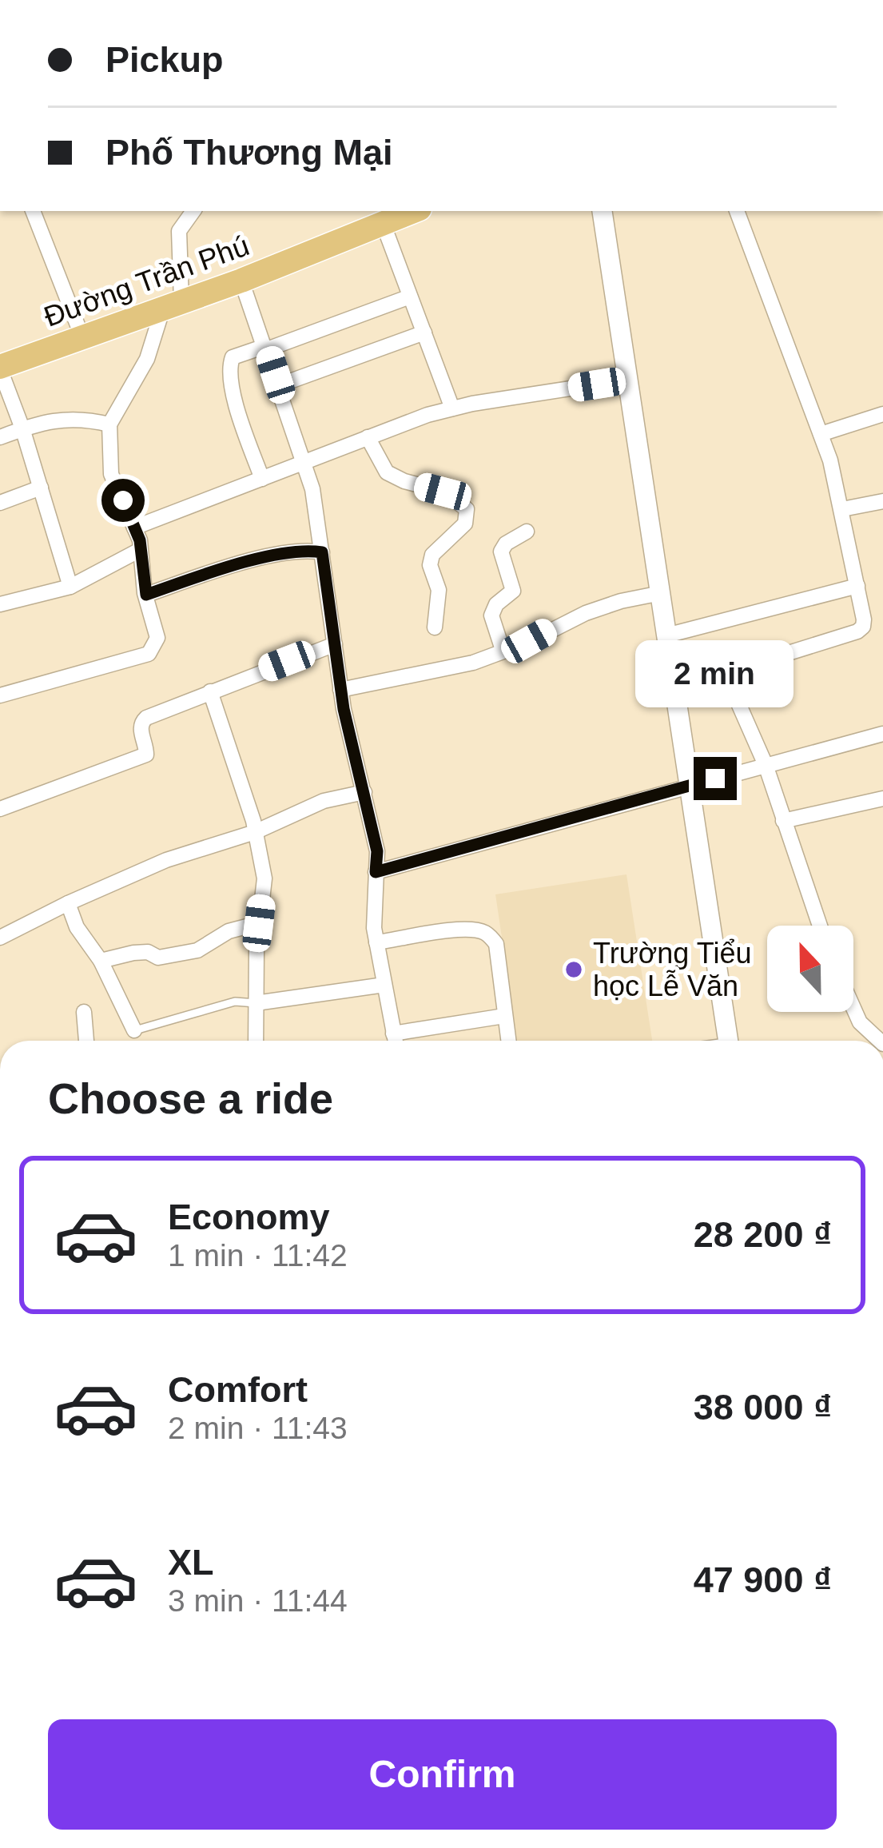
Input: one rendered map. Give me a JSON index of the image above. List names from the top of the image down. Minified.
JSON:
{"streets":{"main road":["Đường Trần Phú"]},"places":["Trường Tiểu học Lễ Văn"],"north":"top","page":{"banner":["Pickup","Phố Thương Mại"],"bubble":"2 min","heading":"Choose a ride","list":[{"name":"Economy","note":"1 min · 11:42","value":"28 200 ₫"},{"name":"Comfort","note":"2 min · 11:43","value":"38 000 ₫"},{"name":"XL","note":"3 min · 11:44","value":"47 900 ₫"}],"buttons":"Confirm"}}
